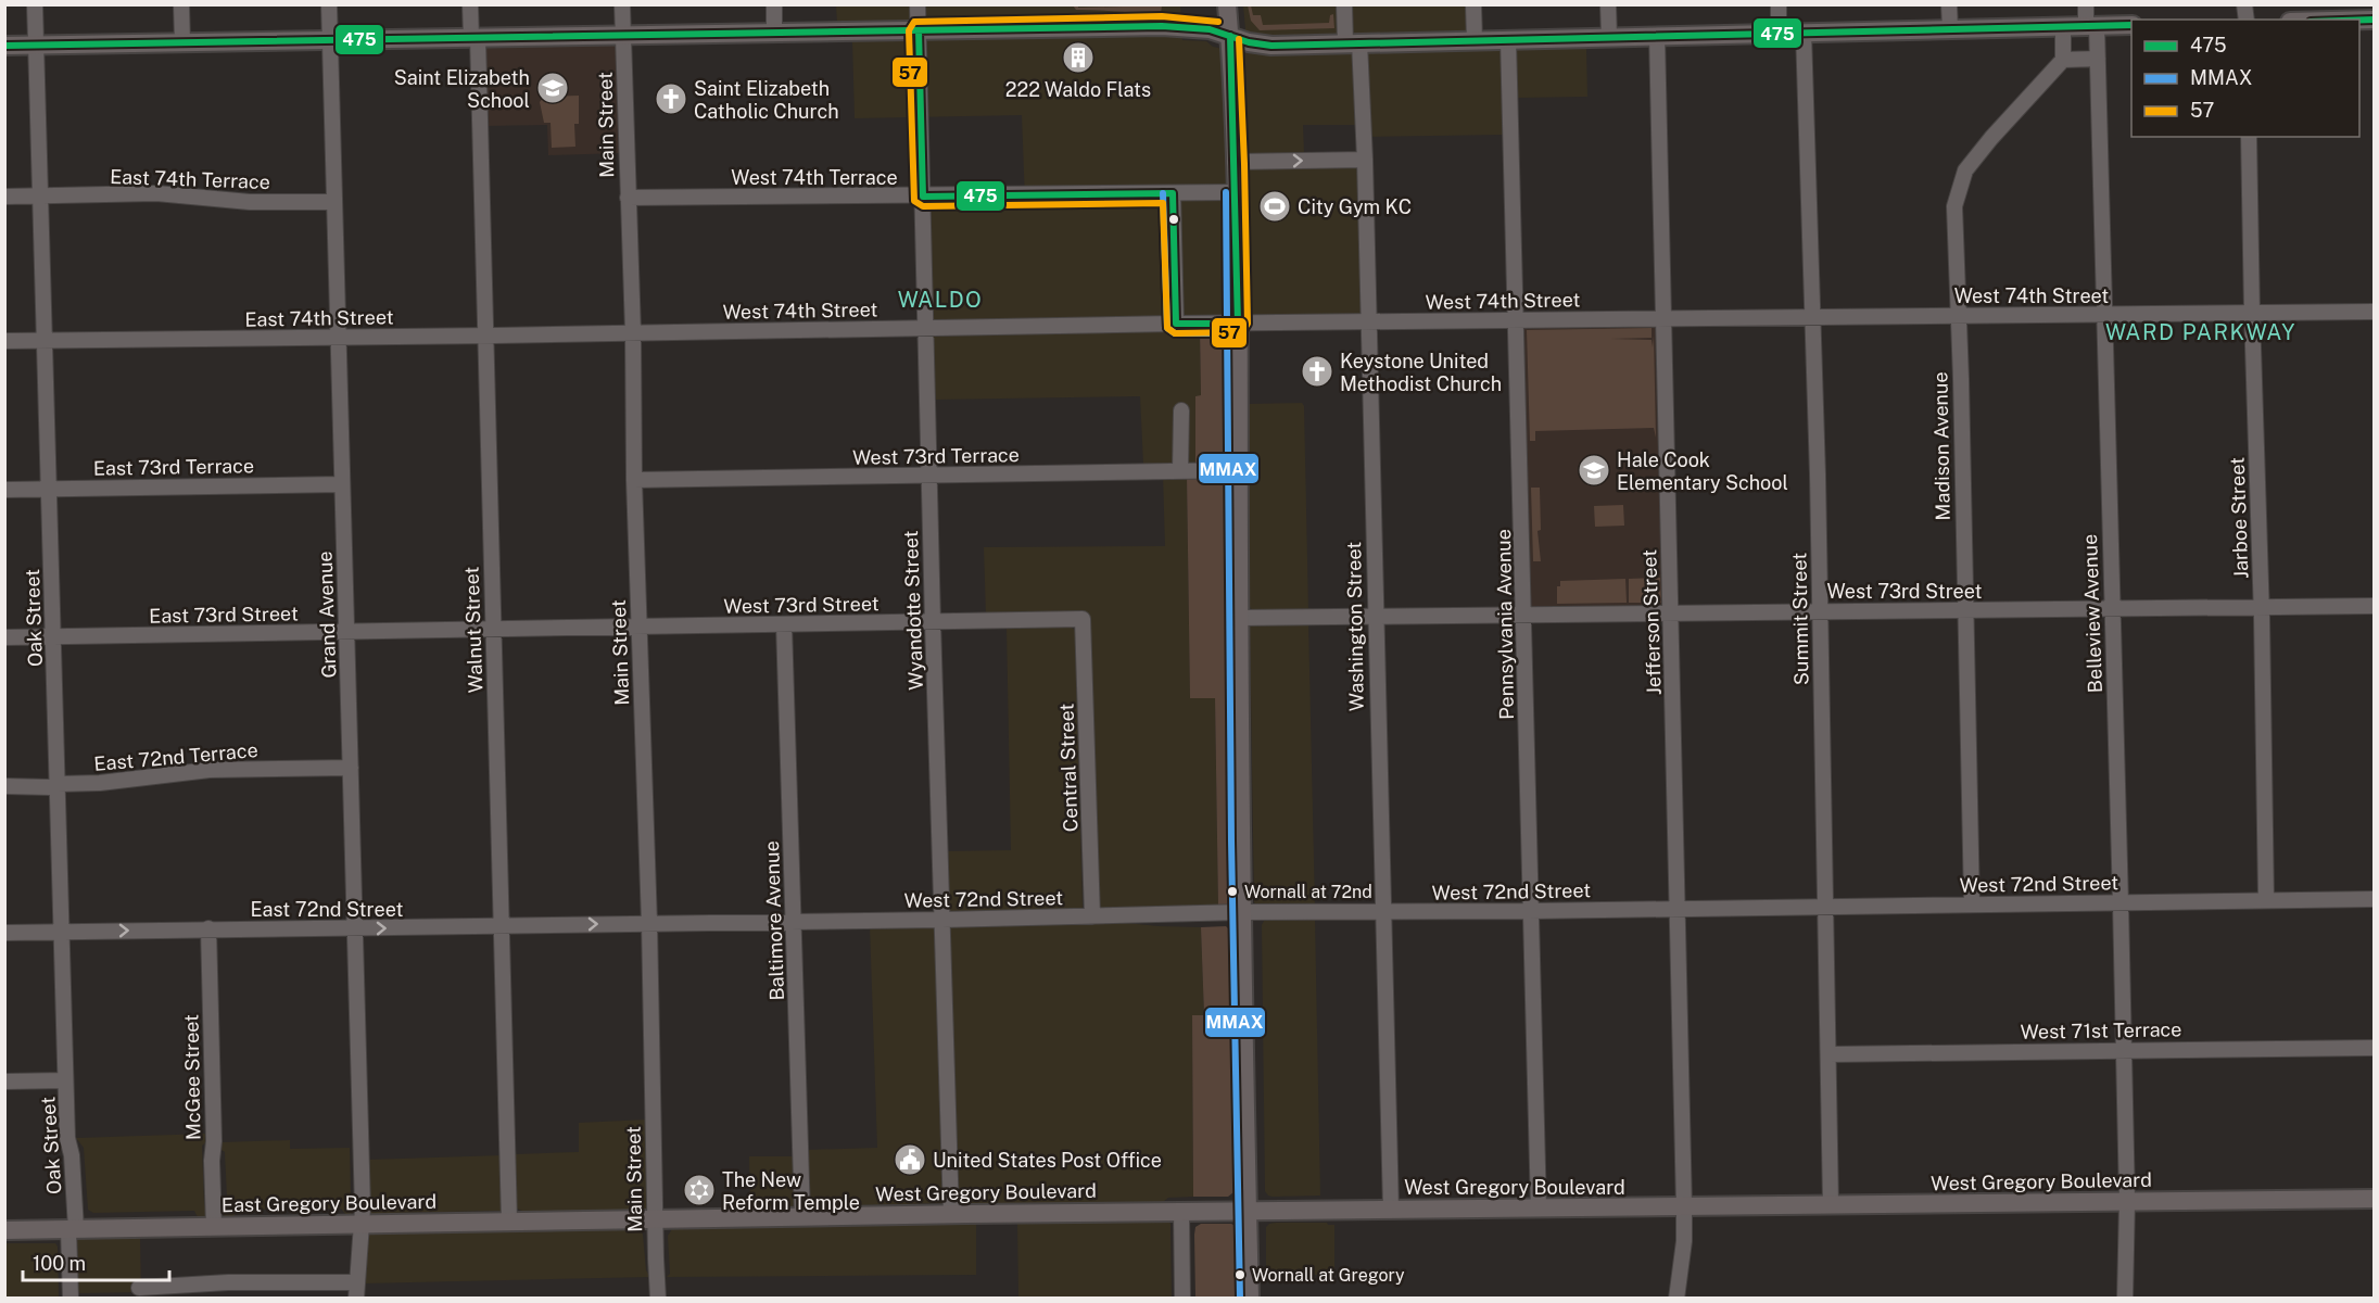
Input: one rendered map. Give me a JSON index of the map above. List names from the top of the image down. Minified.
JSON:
{"streets":{"main road":["West Gregory Boulevard","East Gregory Boulevard"],"street":["Main Street","West 74th Terrace","East 74th Terrace","West 74th Street","East 74th Street","Madison Avenue","West 73rd Terrace","East 73rd Terrace","Jarboe Street","West 73rd Street","Wyandotte Street","Belleview Avenue","East 73rd Street","Grand Avenue","Oak Street","Summit Street","Jefferson Street","Pennsylvania Avenue","Washington Street","Walnut Street","East 72nd Terrace","Central Street","West 72nd Street","East 72nd Street","Baltimore Avenue","West 71st Terrace","McGee Street"]},"crossings":[["Main Street","West 74th Terrace"],["Main Street","West 74th Street"],["Main Street","East 74th Street"],["Main Street","West 73rd Terrace"],["Main Street","West 73rd Street"],["Main Street","East 73rd Street"],["Main Street","West 72nd Street"],["Main Street","East 72nd Street"],["Main Street","West Gregory Boulevard"],["Main Street","East Gregory Boulevard"],["West 74th Terrace","Wyandotte Street"],["East 74th Terrace","Grand Avenue"],["East 74th Terrace","Oak Street"],["West 74th Street","East 74th Street"],["West 74th Street","Madison Avenue"],["West 74th Street","Jarboe Street"],["West 74th Street","Wyandotte Street"],["West 74th Street","Belleview Avenue"],["West 74th Street","Summit Street"],["West 74th Street","Jefferson Street"],["West 74th Street","Pennsylvania Avenue"],["West 74th Street","Washington Street"],["East 74th Street","Grand Avenue"],["East 74th Street","Oak Street"],["East 74th Street","Walnut Street"],["Madison Avenue","West 73rd Street"],["Madison Avenue","West 72nd Street"],["West 73rd Terrace","Wyandotte Street"],["East 73rd Terrace","Grand Avenue"],["East 73rd Terrace","Oak Street"],["Jarboe Street","West 73rd Street"],["Jarboe Street","West 72nd Street"],["West 73rd Street","Wyandotte Street"],["West 73rd Street","Belleview Avenue"],["West 73rd Street","East 73rd Street"],["West 73rd Street","Summit Street"],["West 73rd Street","Jefferson Street"],["West 73rd Street","Pennsylvania Avenue"],["West 73rd Street","Washington Street"],["West 73rd Street","Central Street"],["West 73rd Street","Baltimore Avenue"],["Wyandotte Street","West 72nd Street"],["Wyandotte Street","West Gregory Boulevard"],["Belleview Avenue","West 72nd Street"],["Belleview Avenue","West 71st Terrace"],["Belleview Avenue","West Gregory Boulevard"],["East 73rd Street","Grand Avenue"],["East 73rd Street","Oak Street"],["East 73rd Street","Walnut Street"],["Grand Avenue","East 72nd Terrace"],["Grand Avenue","East 72nd Street"],["Grand Avenue","East Gregory Boulevard"],["Oak Street","East 72nd Terrace"],["Oak Street","East 72nd Street"],["Oak Street","East Gregory Boulevard"],["Summit Street","West 72nd Street"],["Summit Street","West 71st Terrace"],["Summit Street","West Gregory Boulevard"],["Jefferson Street","West 72nd Street"],["Jefferson Street","West Gregory Boulevard"],["Pennsylvania Avenue","West 72nd Street"],["Pennsylvania Avenue","West Gregory Boulevard"],["Washington Street","West 72nd Street"],["Washington Street","West Gregory Boulevard"],["Walnut Street","East 72nd Street"],["Walnut Street","East Gregory Boulevard"],["Central Street","West 72nd Street"],["West 72nd Street","East 72nd Street"],["West 72nd Street","Baltimore Avenue"],["East 72nd Street","McGee Street"],["Baltimore Avenue","West Gregory Boulevard"],["McGee Street","East Gregory Boulevard"],["West Gregory Boulevard","East Gregory Boulevard"]],"one_way":["East 72nd Street"],"districts":["WALDO","WARD PARKWAY"],"places":{"building":["222 Waldo Flats"],"school or university":["Saint Elizabeth School","Hale Cook Elementary School"],"church":["Saint Elizabeth Catholic Church","Keystone United Methodist Church"],"sports":["City Gym KC"],"other":["Wornall at 72nd","Wornall at Gregory"],"public building":["United States Post Office"],"synagogue":["The New Reform Temple"]},"lines":["transit line 57","transit line 475","transit line MMAX"],"legend":["475","MMAX","57"],"scale_bar":"100 m"}
